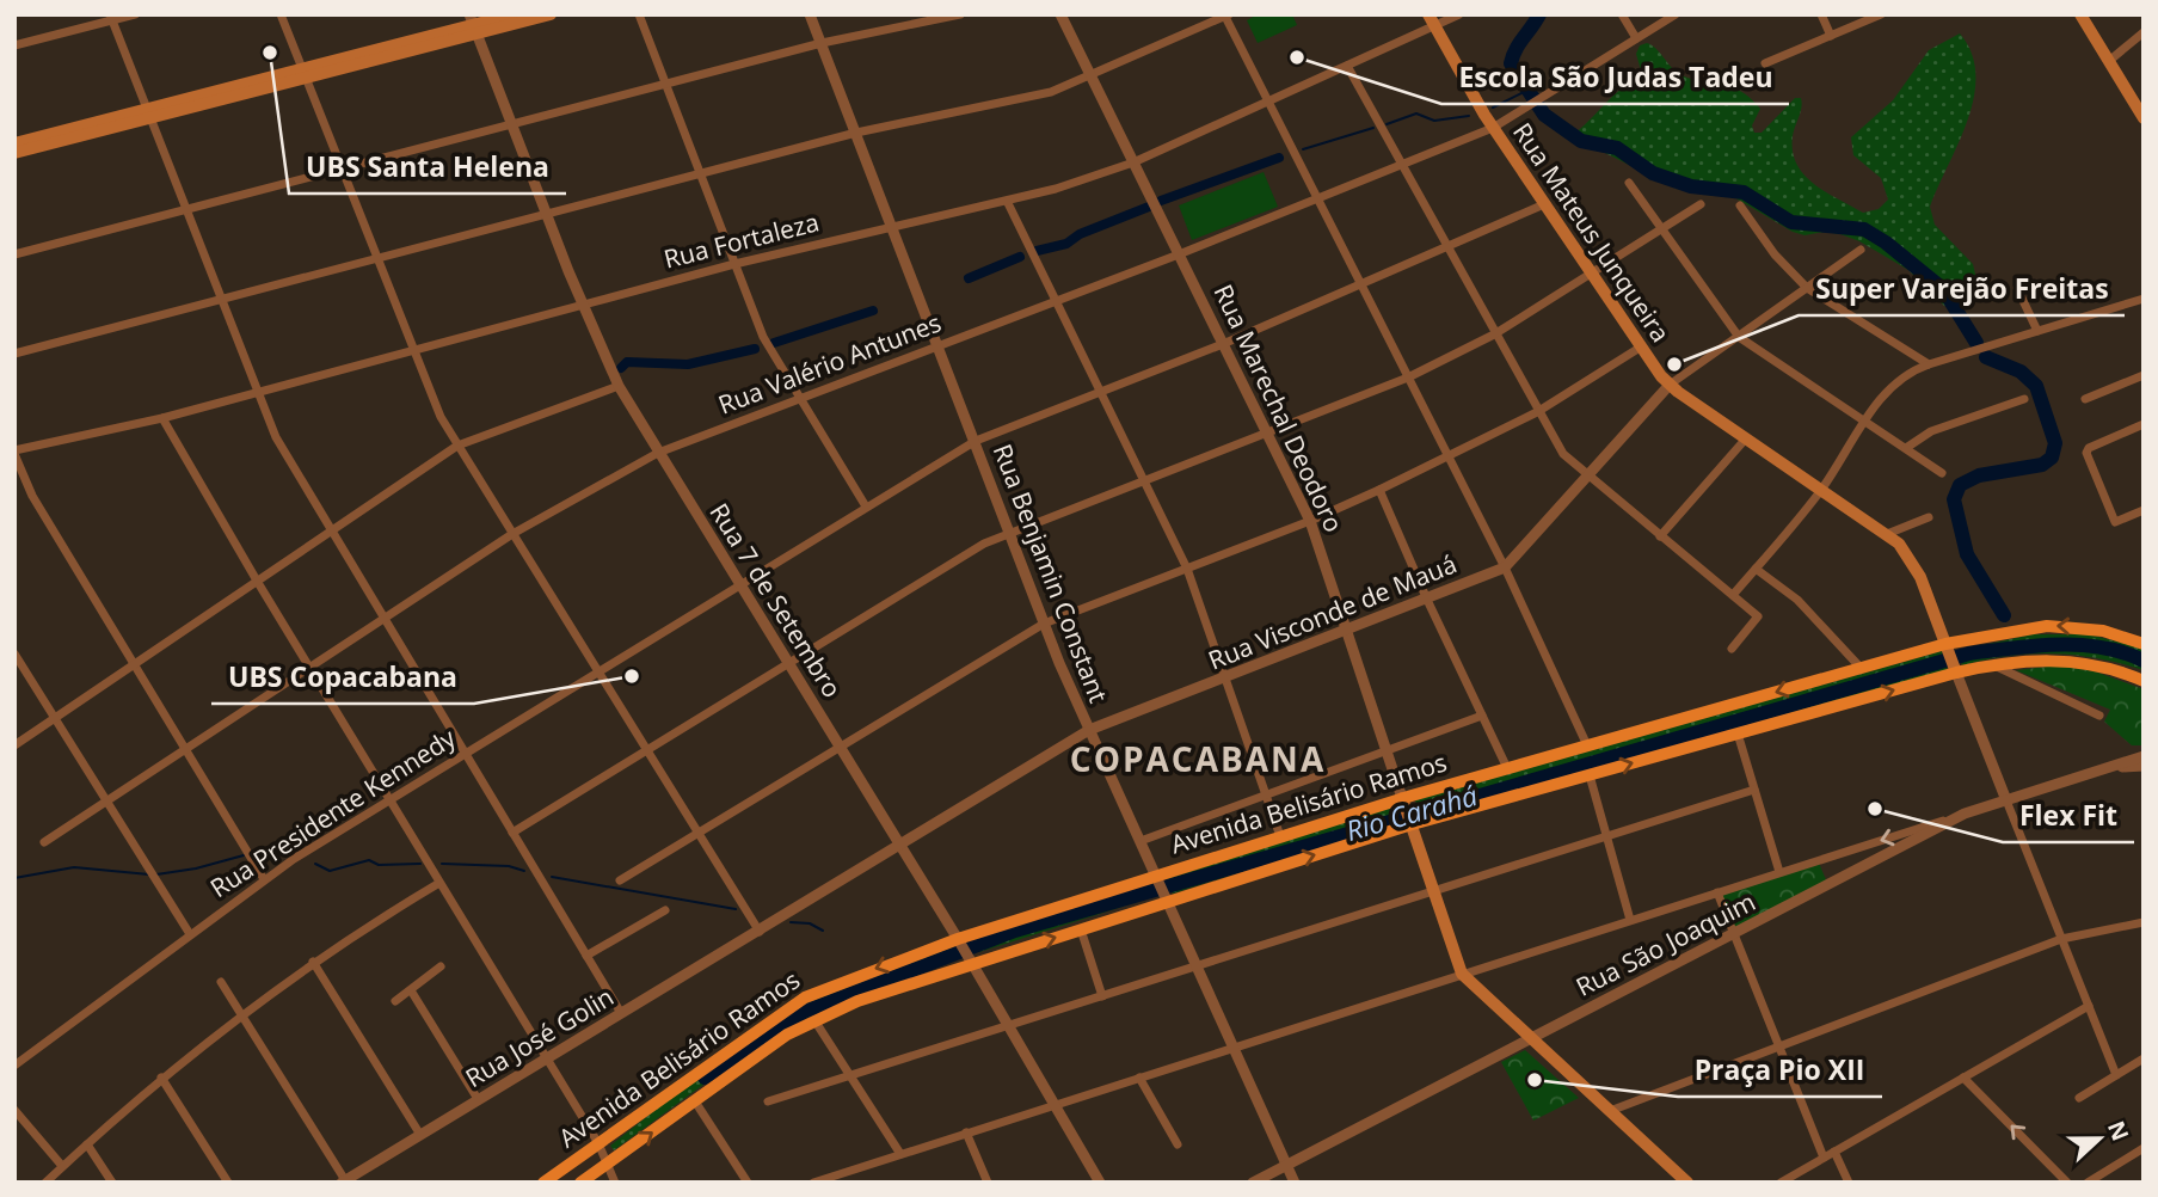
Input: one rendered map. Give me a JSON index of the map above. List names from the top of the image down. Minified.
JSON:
{"streets":{"main road":["Rua Mateus Junqueira","Rua Marechal Deodoro","Avenida Belisário Ramos"],"street":["Rua Fortaleza","Rua Valério Antunes","Rua Benjamin Constant","Rua 7 de Setembro","Rua Visconde de Mauá","Rua Presidente Kennedy","Rua São Joaquim","Rua José Golin"]},"crossings":[["Rua Mateus Junqueira","Rua Fortaleza"],["Rua Mateus Junqueira","Rua Valério Antunes"],["Rua Mateus Junqueira","Rua Visconde de Mauá"],["Rua Mateus Junqueira","Avenida Belisário Ramos"],["Rua Mateus Junqueira","Rua Presidente Kennedy"],["Rua Mateus Junqueira","Rua São Joaquim"],["Rua Fortaleza","Rua Marechal Deodoro"],["Rua Fortaleza","Rua Benjamin Constant"],["Rua Fortaleza","Rua 7 de Setembro"],["Rua Valério Antunes","Rua Marechal Deodoro"],["Rua Valério Antunes","Rua Benjamin Constant"],["Rua Valério Antunes","Rua 7 de Setembro"],["Rua Marechal Deodoro","Rua Visconde de Mauá"],["Rua Marechal Deodoro","Avenida Belisário Ramos"],["Rua Marechal Deodoro","Rua Presidente Kennedy"],["Rua Marechal Deodoro","Rua São Joaquim"],["Rua Benjamin Constant","Rua Visconde de Mauá"],["Rua Benjamin Constant","Avenida Belisário Ramos"],["Rua Benjamin Constant","Rua Presidente Kennedy"],["Rua Benjamin Constant","Rua São Joaquim"],["Rua 7 de Setembro","Rua Visconde de Mauá"],["Rua 7 de Setembro","Avenida Belisário Ramos"],["Rua 7 de Setembro","Rua Presidente Kennedy"],["Rua Visconde de Mauá","Rua José Golin"]],"districts":["COPACABANA"],"water":["Rio Carahá"],"places":["UBS Santa Helena","Escola São Judas Tadeu","Super Varejão Freitas","UBS Copacabana","Flex Fit","Praça Pio XII"],"north":"right"}
